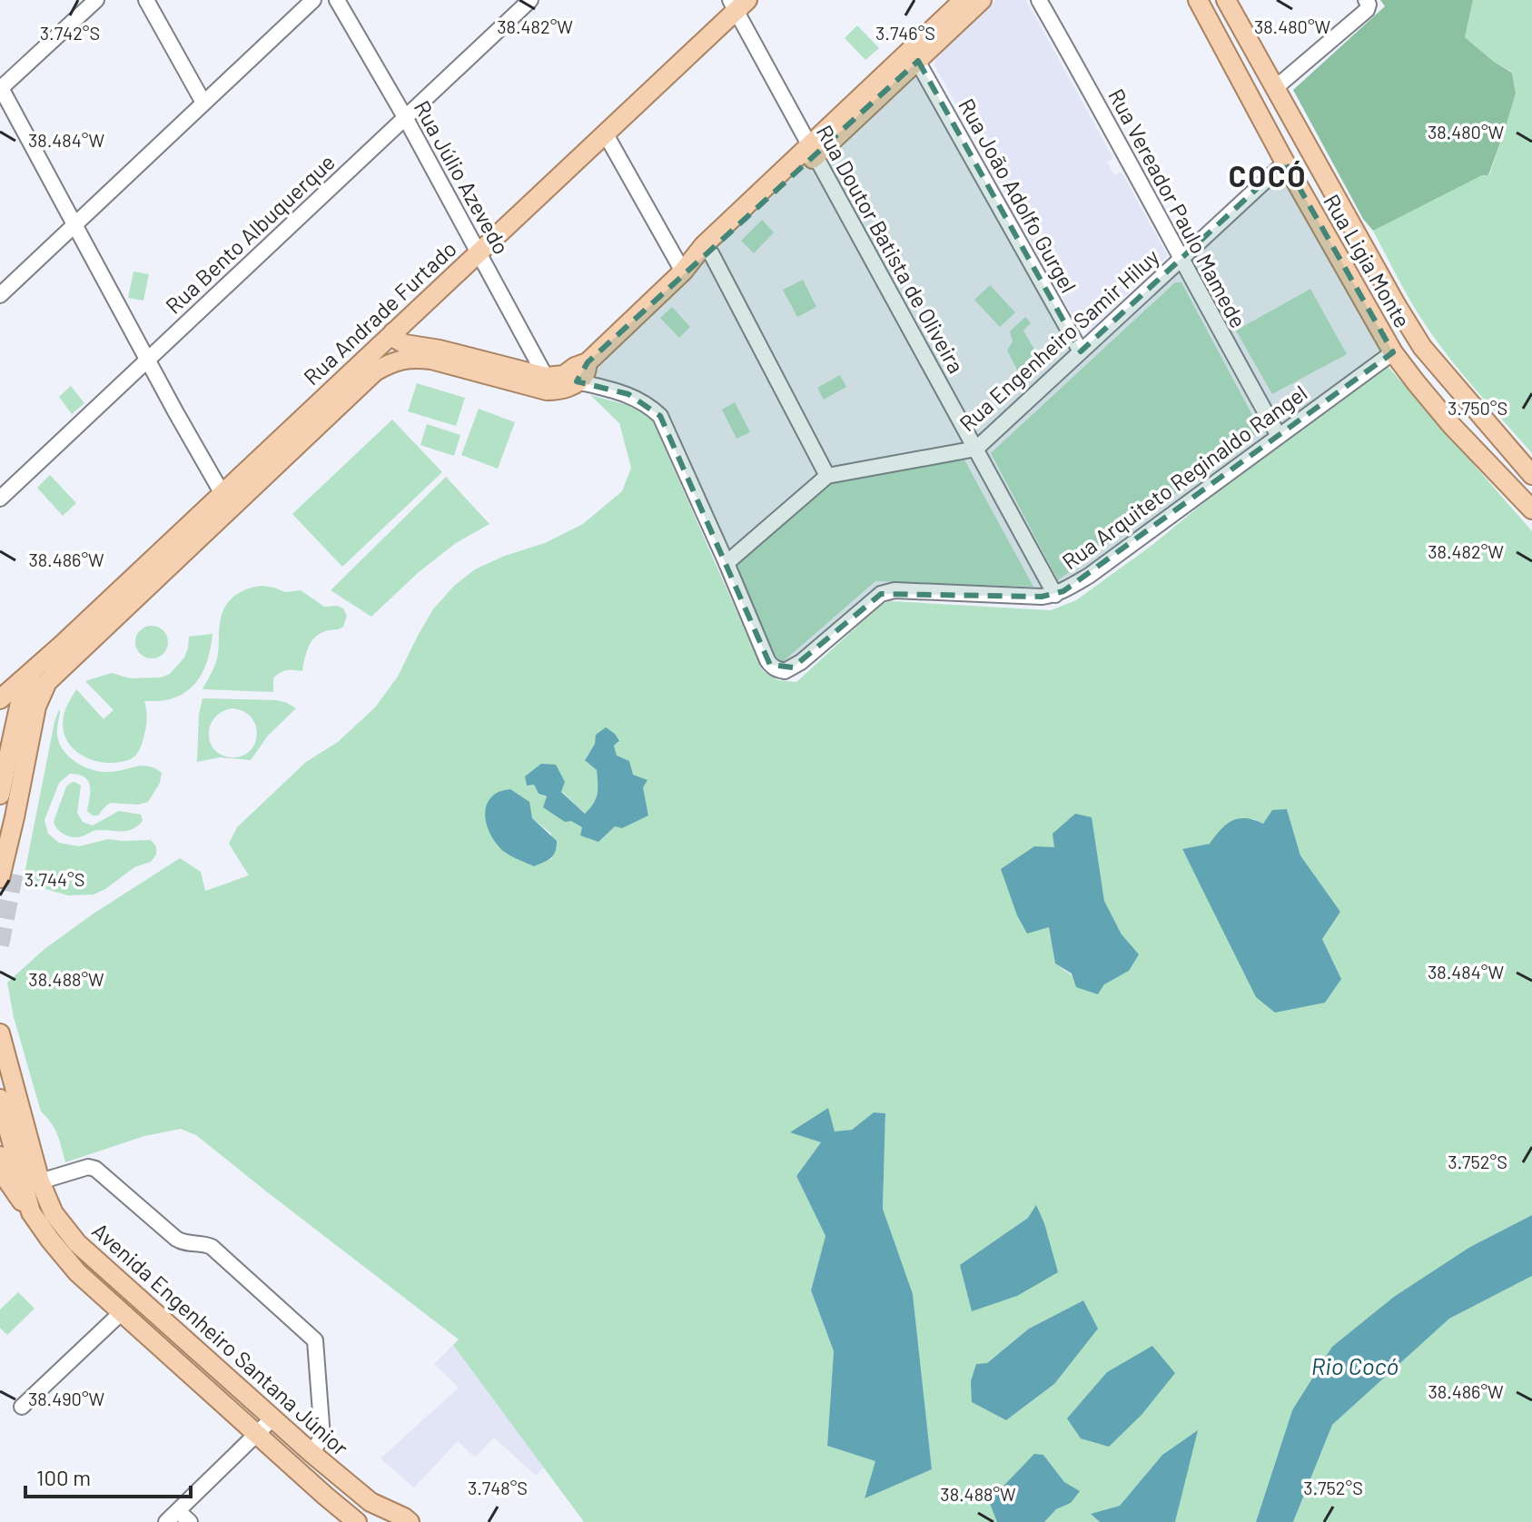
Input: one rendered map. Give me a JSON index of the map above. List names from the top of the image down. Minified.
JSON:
{"streets":{"main road":["Rua Ligia Monte","Rua Andrade Furtado","Avenida Engenheiro Santana Júnior"],"street":["Rua Júlio Azevedo","Rua João Adolfo Gurgel","Rua Vereador Paulo Mamede","Rua Bento Albuquerque","Rua Doutor Batista de Oliveira","Rua Engenheiro Samir Hiluy","Rua Arquiteto Reginaldo Rangel"]},"crossings":[["Rua Júlio Azevedo","Rua Bento Albuquerque"],["Rua Júlio Azevedo","Rua Andrade Furtado"],["Rua João Adolfo Gurgel","Rua Engenheiro Samir Hiluy"],["Rua Vereador Paulo Mamede","Rua Engenheiro Samir Hiluy"],["Rua Vereador Paulo Mamede","Rua Arquiteto Reginaldo Rangel"],["Rua Doutor Batista de Oliveira","Rua Andrade Furtado"],["Rua Doutor Batista de Oliveira","Rua Engenheiro Samir Hiluy"],["Rua Doutor Batista de Oliveira","Rua Arquiteto Reginaldo Rangel"],["Rua Ligia Monte","Rua Engenheiro Samir Hiluy"],["Rua Ligia Monte","Rua Arquiteto Reginaldo Rangel"]],"districts":["COCÓ"],"water":["Rio Cocó"],"scale_bar":"100 m","coordinates":["38.480°W","38.482°W","3.742°S","3.746°S","38.484°W","3.750°S","38.486°W","3.744°S","38.488°W","3.752°S","38.490°W","3.748°S"]}
